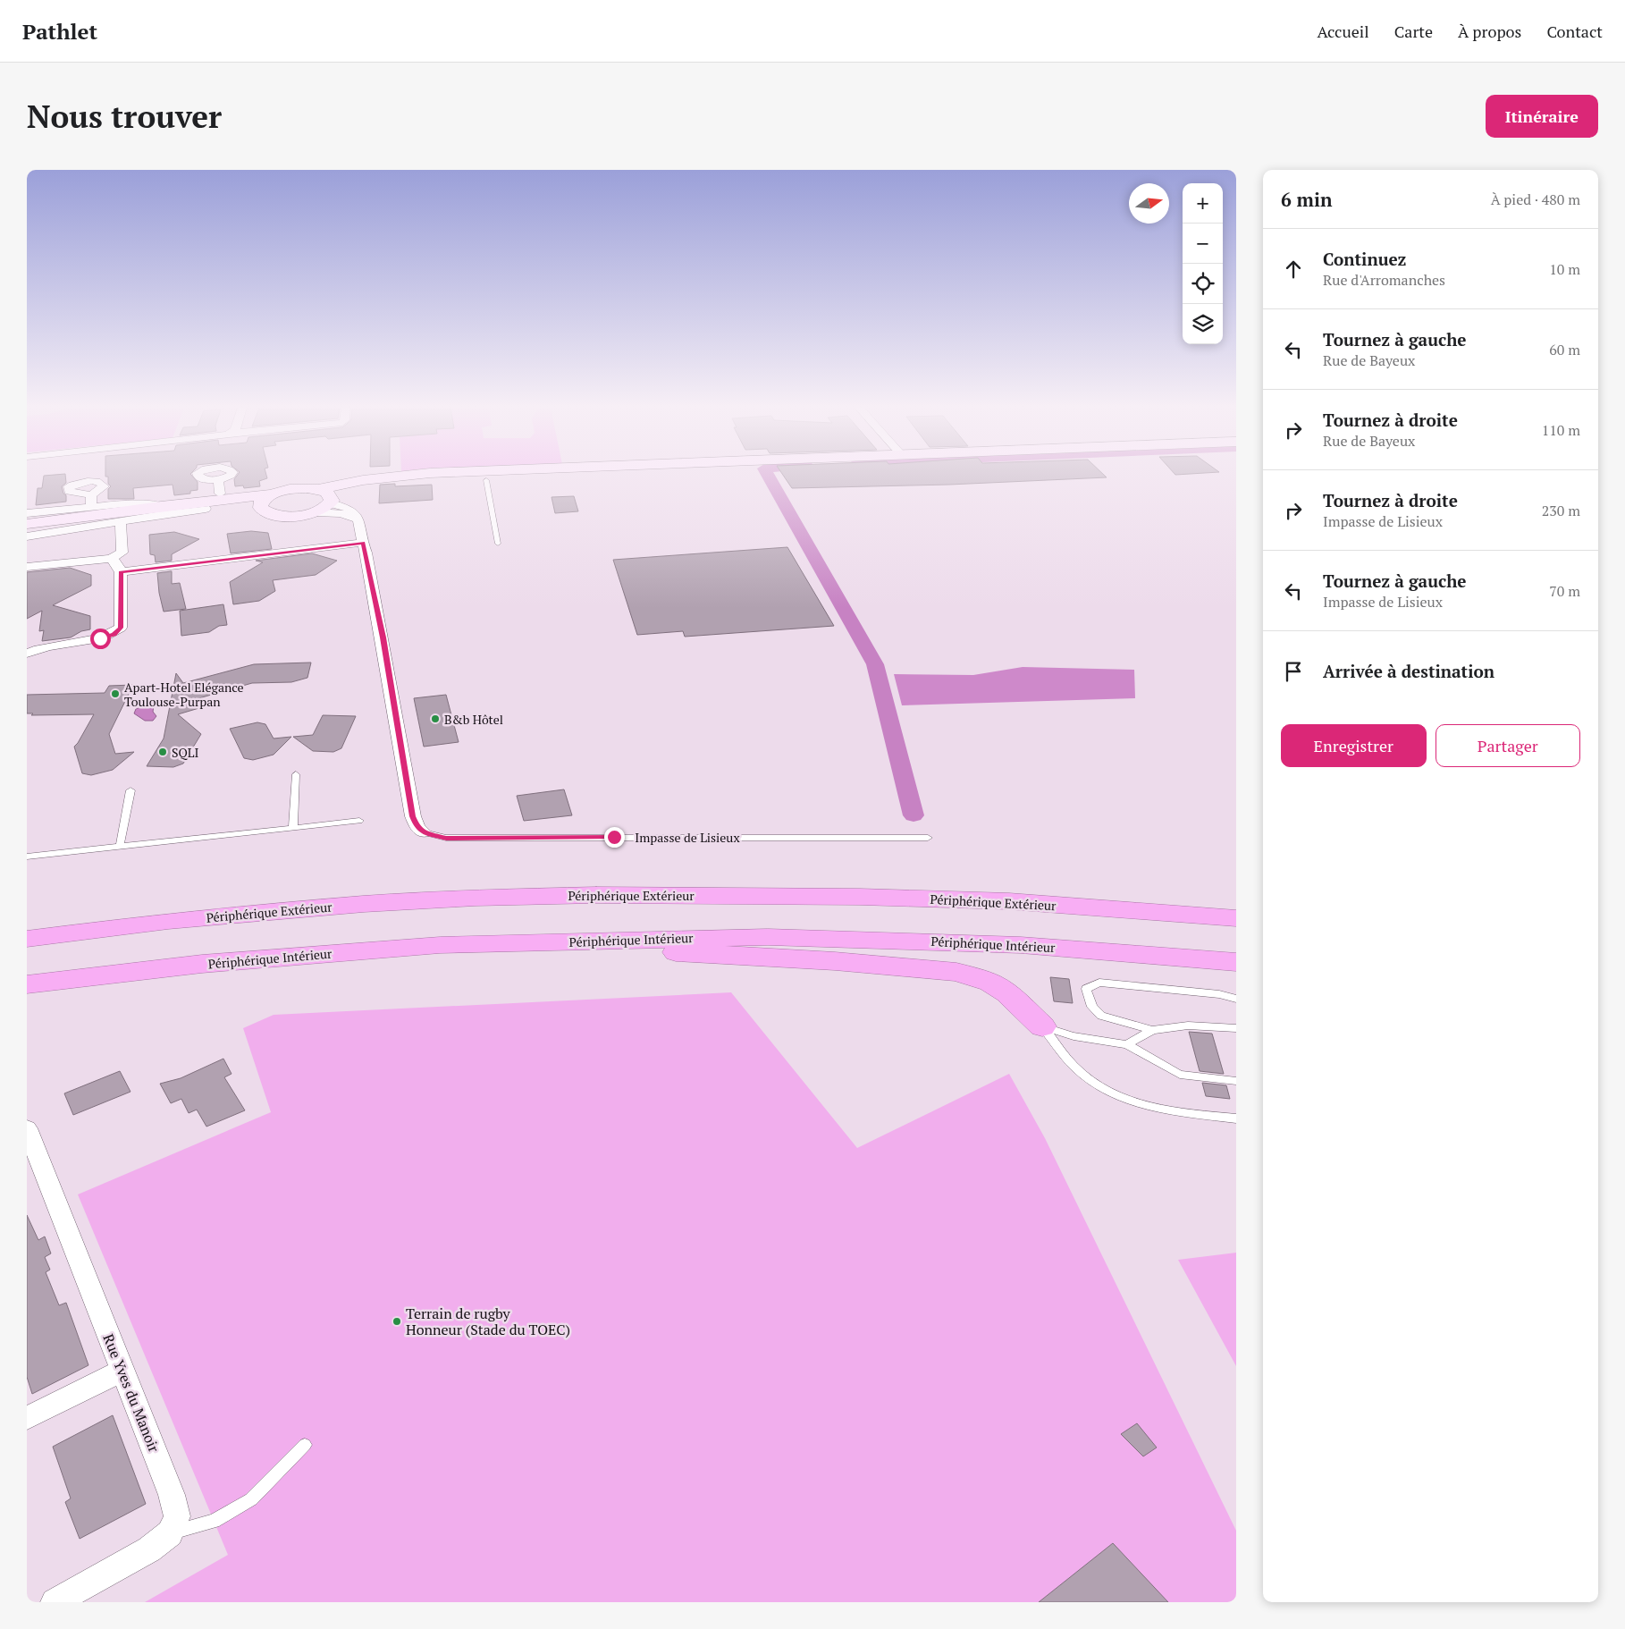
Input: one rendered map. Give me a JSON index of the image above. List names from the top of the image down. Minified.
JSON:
{"streets":{"highway":["Périphérique Extérieur","Périphérique Intérieur"],"street":["Impasse de Lisieux","Rue Yves du Manoir"]},"places":["Apart-Hotel Elégance Toulouse-Purpan","B&b Hôtel","SQLI","Terrain de rugby Honneur (Stade du TOEC)"],"north":"right","page":{"header":"Pathlet","nav":["Accueil","Carte","À propos","Contact"],"buttons":["Itinéraire",["Enregistrer","Partager"]],"title":"Nous trouver","heading":["6 min","À pied · 480 m"],"map_buttons":["+","−"],"list":[["Continuez","Rue d'Arromanches","10 m"],["Tournez à gauche","Rue de Bayeux","60 m"],["Tournez à droite","Rue de Bayeux","110 m"],["Tournez à droite","Impasse de Lisieux","230 m"],["Tournez à gauche","Impasse de Lisieux","70 m"],"Arrivée à destination"]}}
